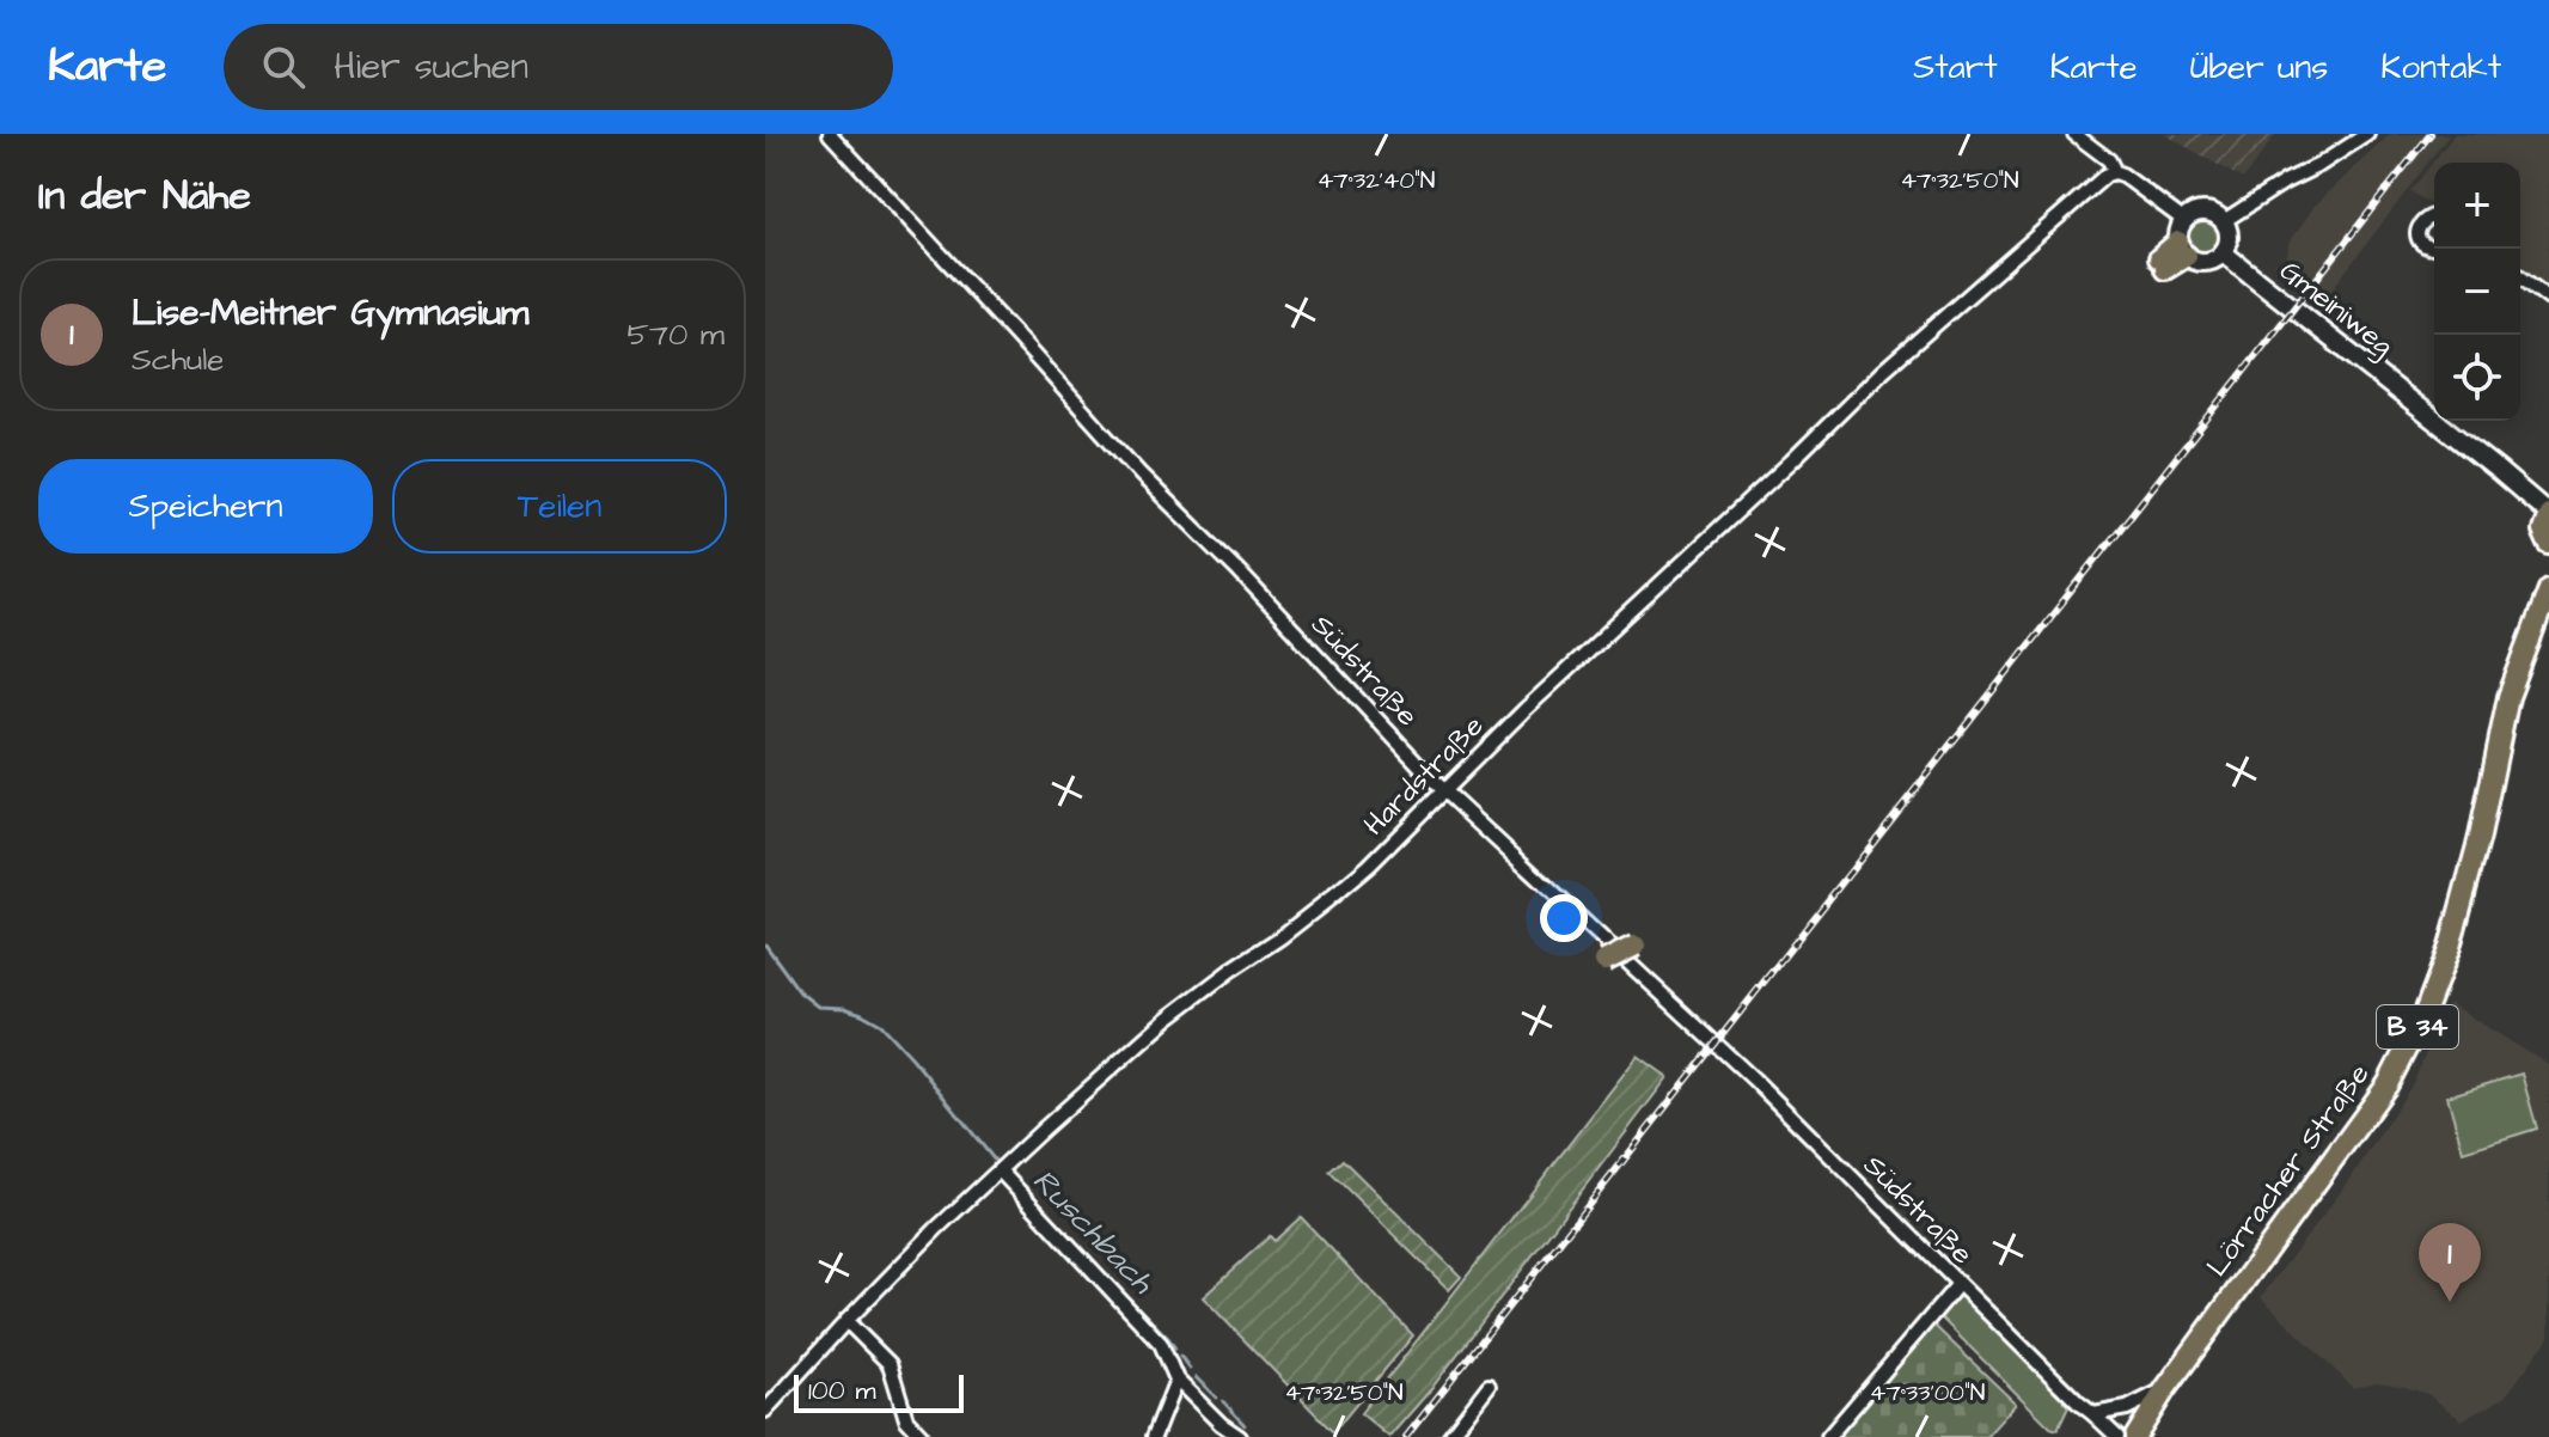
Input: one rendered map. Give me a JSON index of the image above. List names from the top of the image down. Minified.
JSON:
{"streets":{"main road":["B 34","Lörracher Straße"],"street":["Gmeiniweg","Südstraße","Hardstraße"]},"crossings":[["Südstraße","Hardstraße"]],"water":["Ruschbach"],"scale_bar":"100 m","page":{"header":"Karte","search":"Hier suchen","nav":["Start","Karte","Über uns","Kontakt"],"heading":"In der Nähe","map_buttons":["+","−"],"list":[{"mark":"1","name":"Lise-Meitner Gymnasium","note":"Schule","value":"570 m"}],"buttons":["Speichern","Teilen"],"pins":"1","scale":"100 m"},"coordinates":["47°32'50\"N","47°32'40\"N","47°33'00\"N"]}
